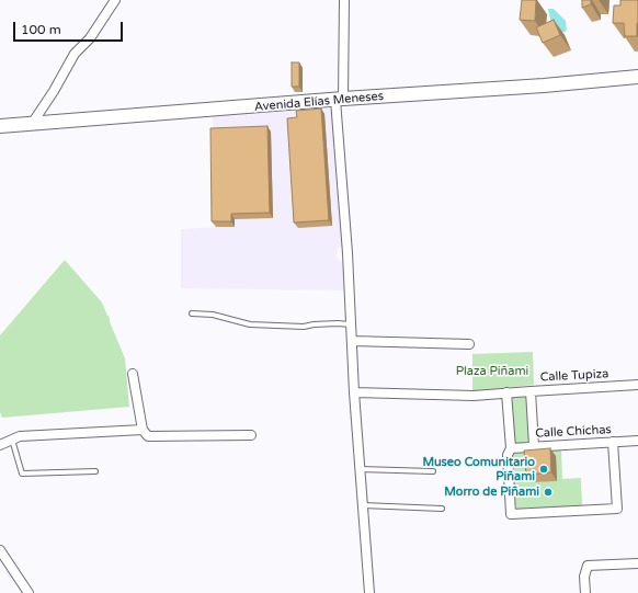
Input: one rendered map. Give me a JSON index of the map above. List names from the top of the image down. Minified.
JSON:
{"streets":{"main road":["Avenida Elías Meneses"],"street":["Calle Tupiza","Calle Chichas"]},"parks":["Plaza Piñami"],"places":["Museo Comunitario Piñami","Morro de Piñami"],"scale_bar":"100 m"}
